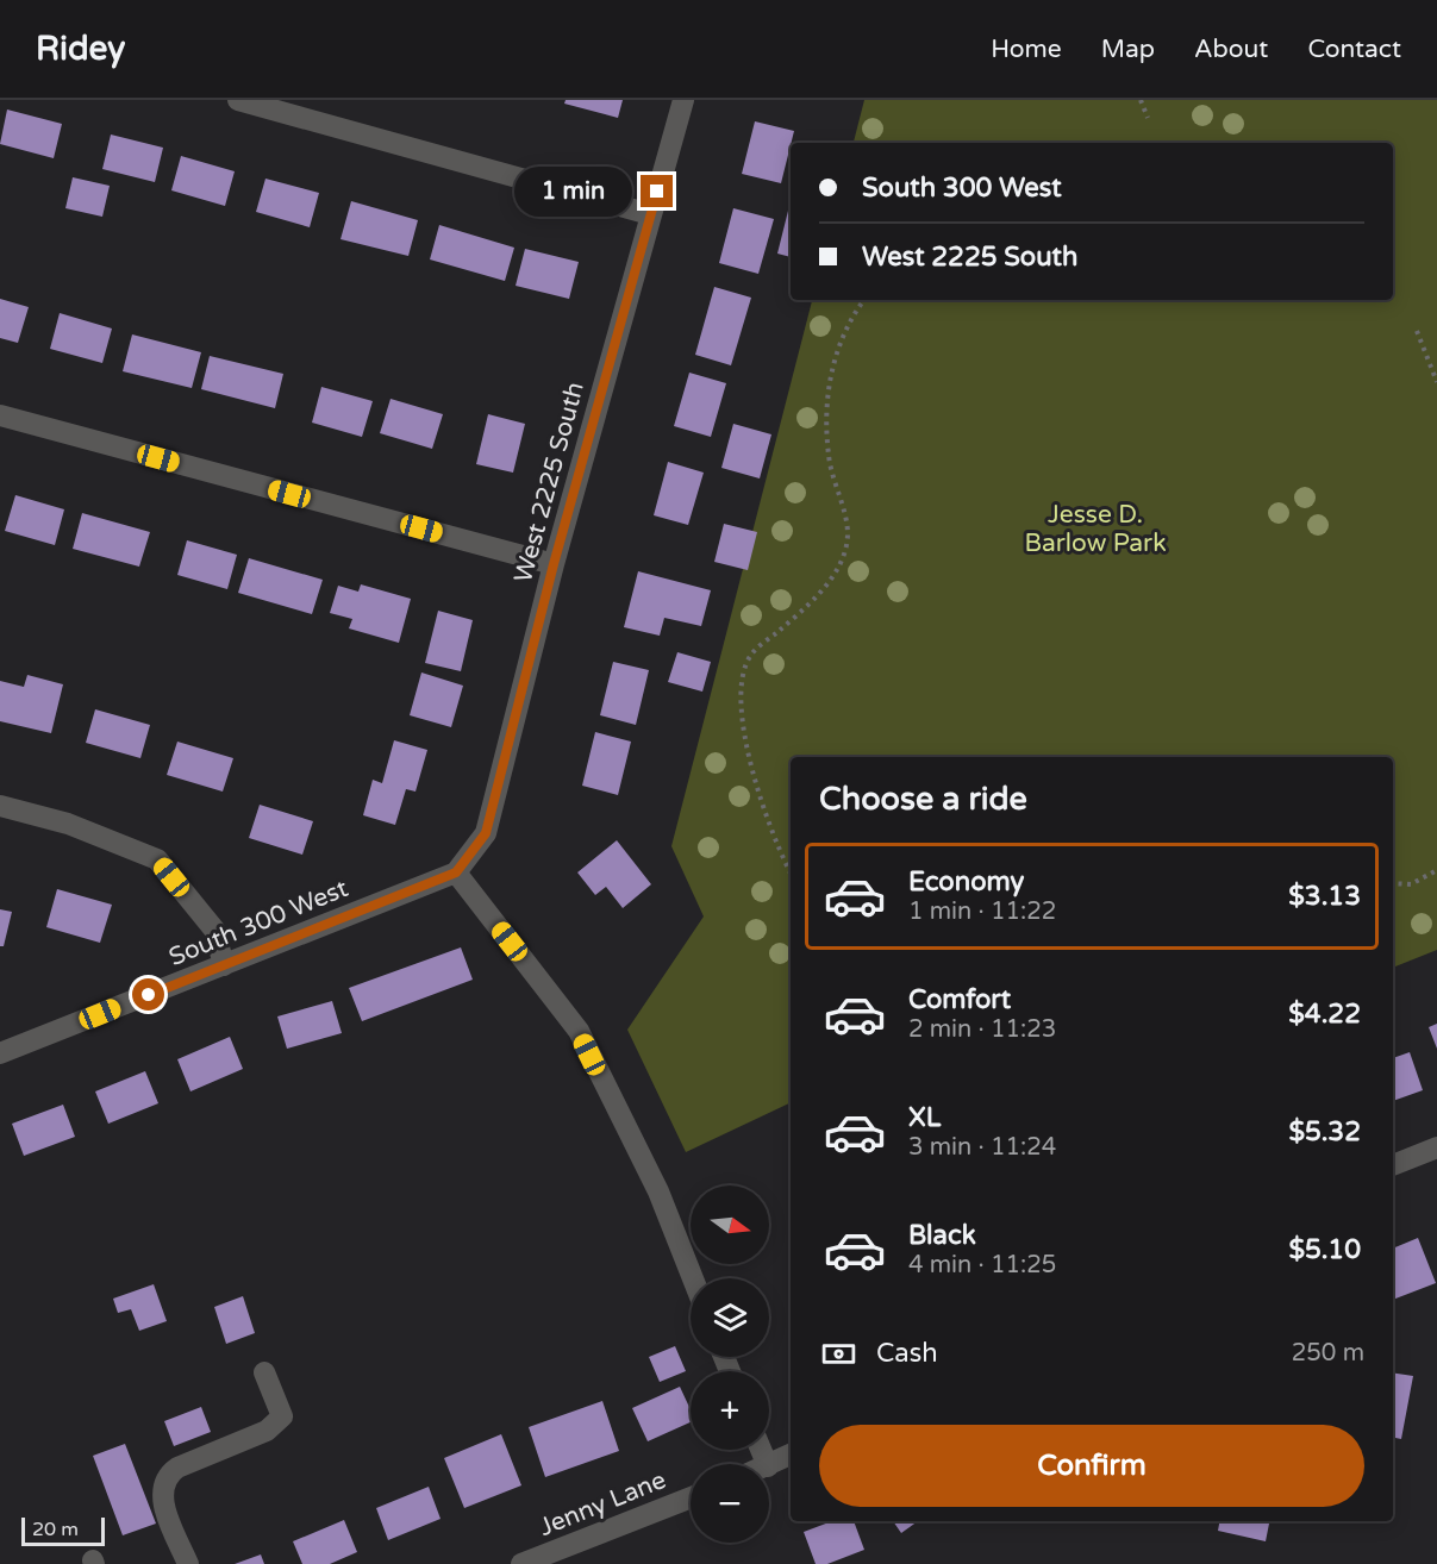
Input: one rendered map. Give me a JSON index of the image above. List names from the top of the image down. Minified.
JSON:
{"streets":{"street":["West 2225 South","South 300 West","Jenny Lane"]},"crossings":[["West 2225 South","South 300 West"]],"parks":["Jesse D. Barlow Park"],"scale_bar":"20 m","north":"right","page":{"header":"Ridey","nav":["Home","Map","About","Contact"],"banner":["South 300 West","West 2225 South"],"bubble":"1 min","heading":"Choose a ride","list":[{"name":"Economy","note":"1 min · 11:22","value":"$3.13"},{"name":"Comfort","note":"2 min · 11:23","value":"$4.22"},{"name":"XL","note":"3 min · 11:24","value":"$5.32"},{"name":"Black","note":"4 min · 11:25","value":"$5.10"}],"map_buttons":["+","−"],"pay":["Cash","250 m"],"buttons":"Confirm","scale":"20 m"}}
